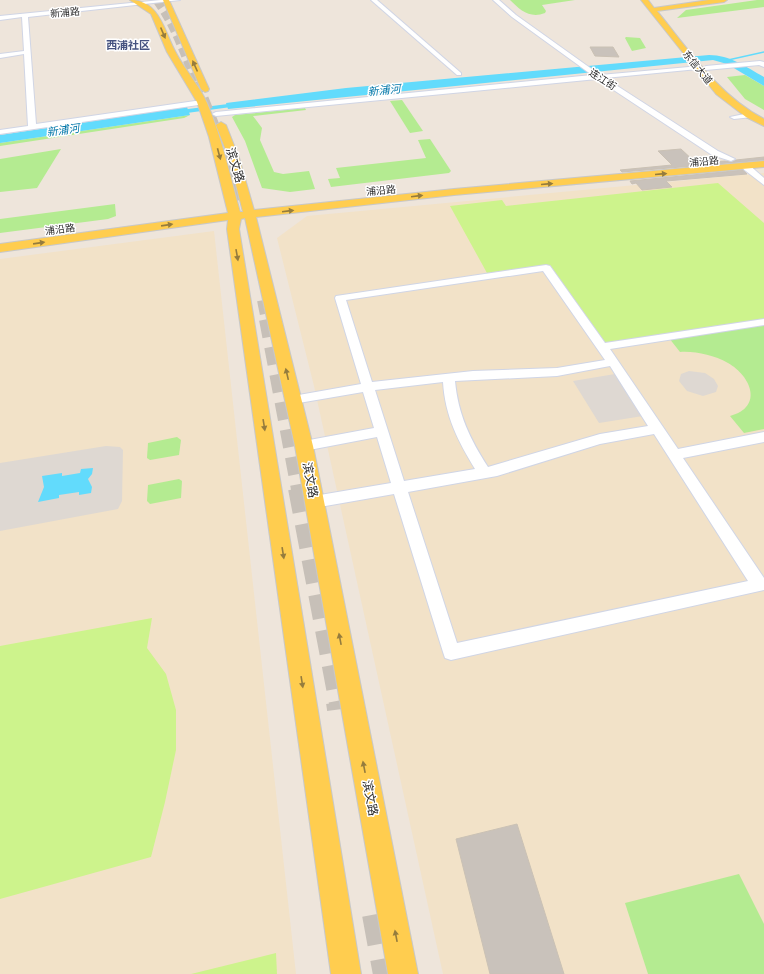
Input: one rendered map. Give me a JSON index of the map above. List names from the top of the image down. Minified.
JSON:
{"streets":{"main road":["东信大道","浦沿路","滨文路"],"street":["新浦路","连江街"]},"crossings":[["新浦路","滨文路"],["连江街","浦沿路"],["浦沿路","滨文路"]],"districts":["西浦社区"],"water":["新浦河"]}
